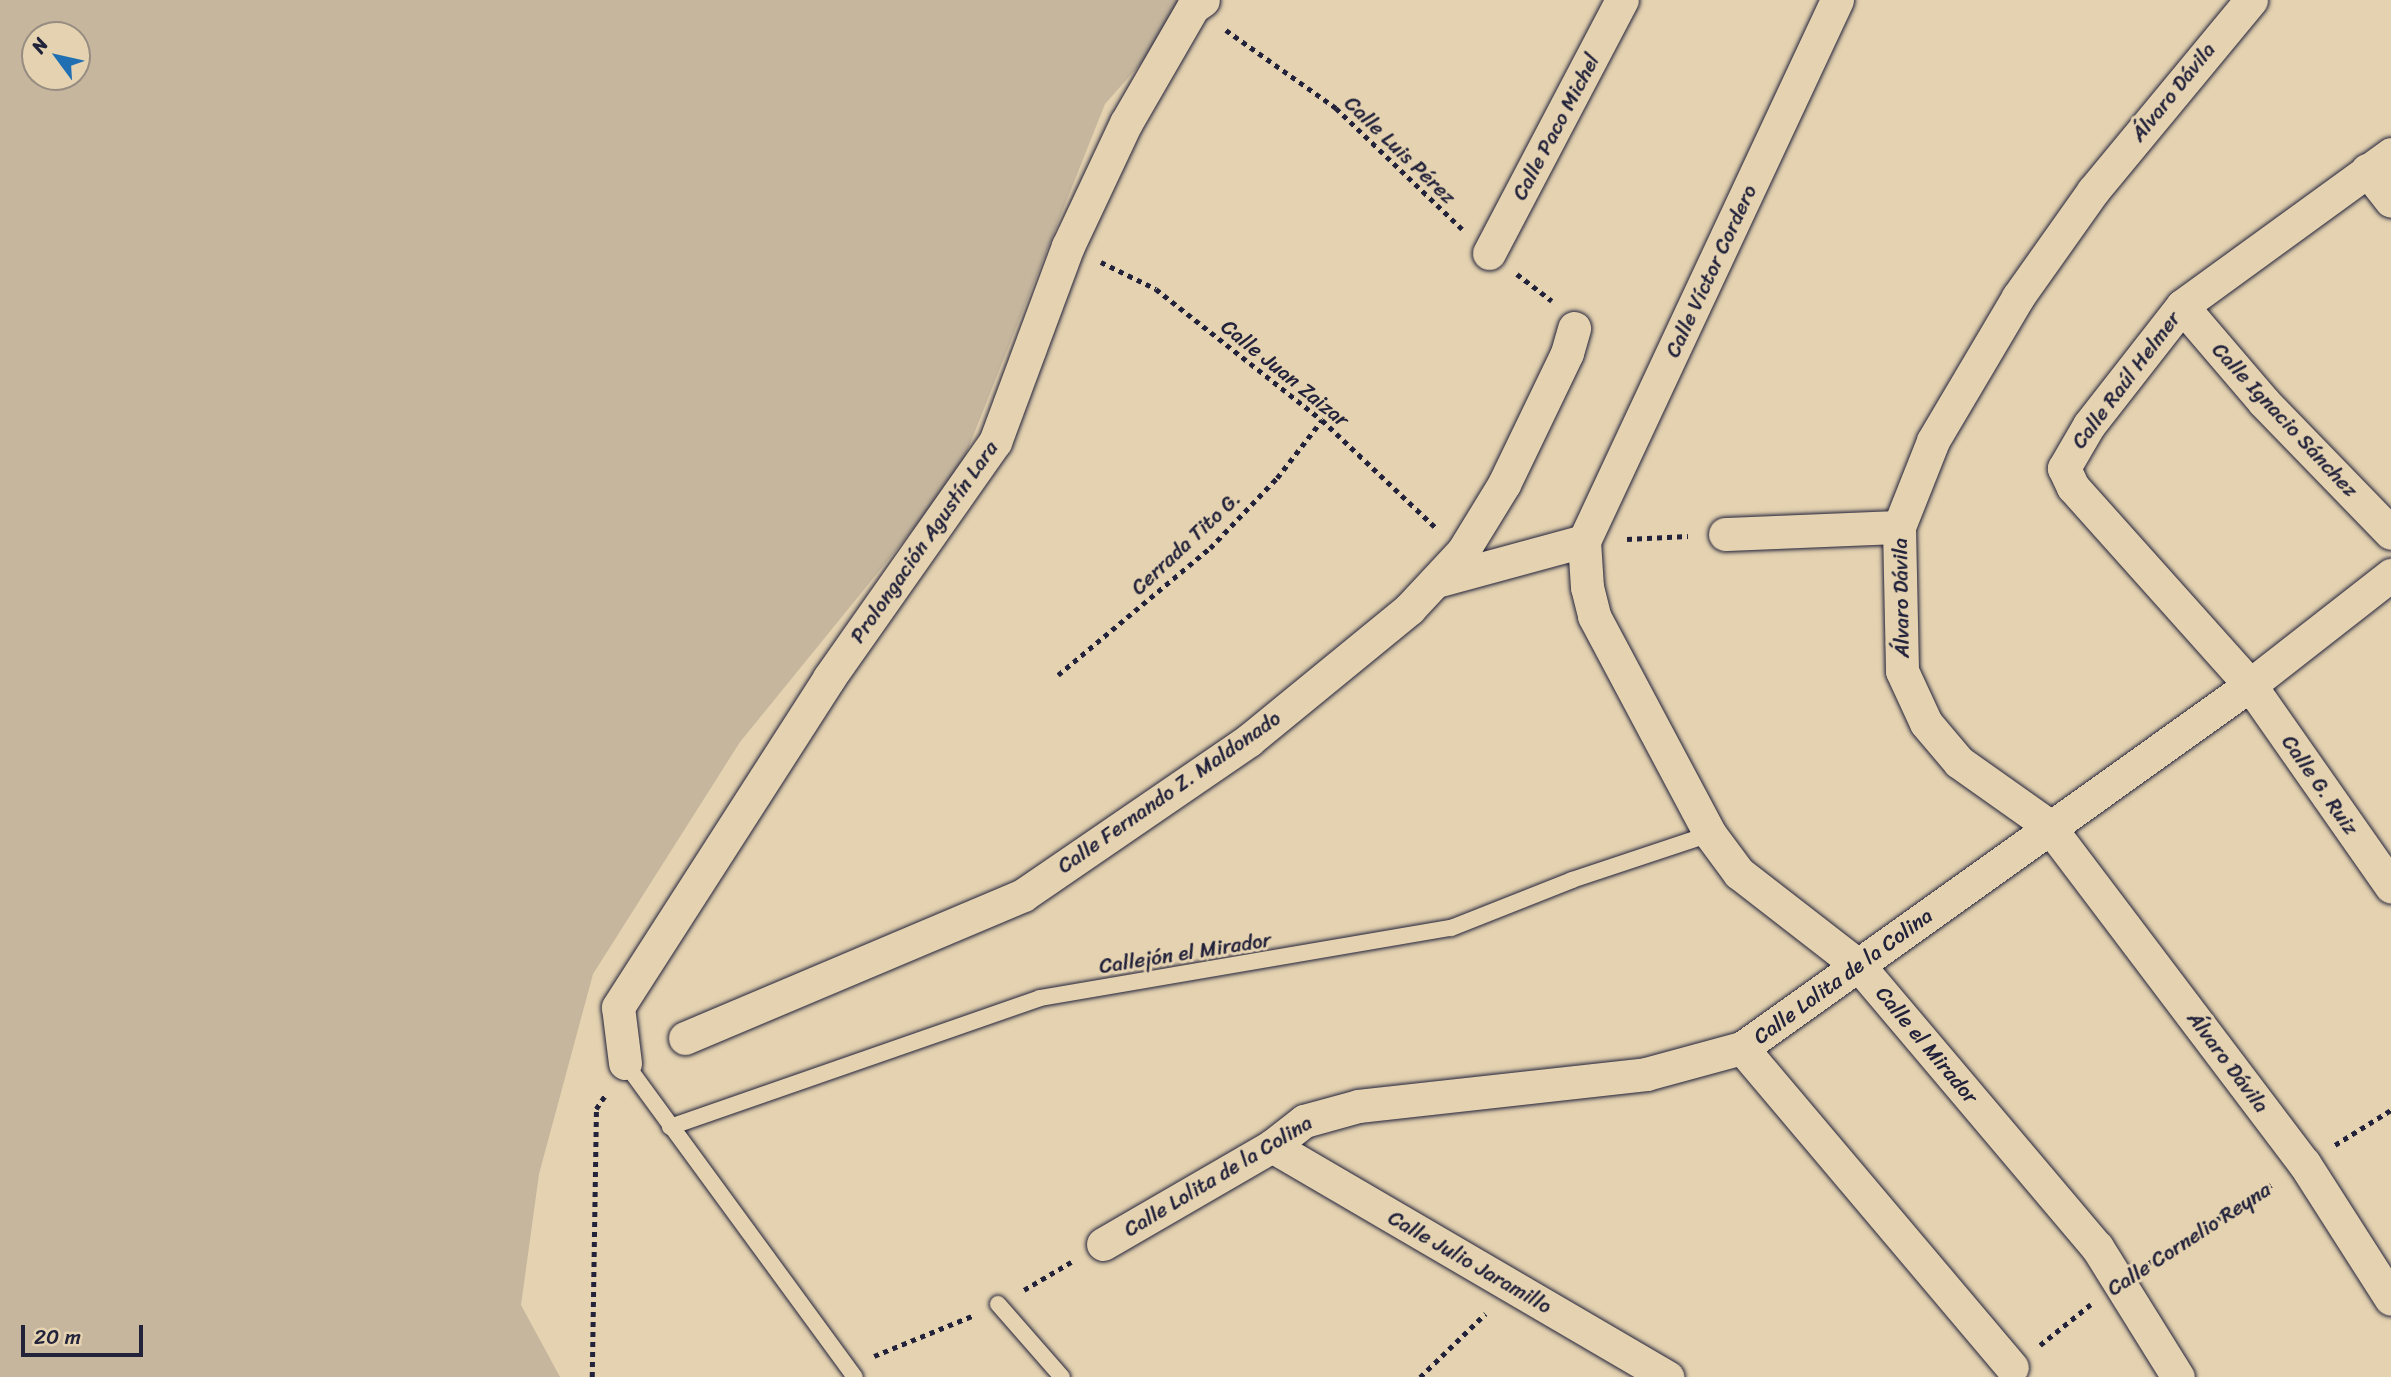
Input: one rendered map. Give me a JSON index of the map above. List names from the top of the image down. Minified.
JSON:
{"streets":{"street":["Álvaro Dávila","Calle Paco Michel","Calle Víctor Cordero","Calle Raúl Helmer","Calle Ignacio Sánchez","Prolongación Agustín Lara","Calle G. Ruiz","Calle Fernando Z. Maldonado","Calle Lolita de la Colina","Calle el Mirador","Calle Julio Jaramillo"],"lane":["Callejón el Mirador"],"path":["Calle Luis Pérez","Calle Juan Zaizar","Cerrada Tito G.","Calle Cornelio Reyna"]},"crossings":[["Álvaro Dávila","Calle Lolita de la Colina"],["Álvaro Dávila","Calle Cornelio Reyna"],["Calle Paco Michel","Calle Luis Pérez"],["Calle Luis Pérez","Prolongación Agustín Lara"],["Calle Luis Pérez","Calle Fernando Z. Maldonado"],["Calle Víctor Cordero","Calle el Mirador"],["Calle Juan Zaizar","Prolongación Agustín Lara"],["Calle Juan Zaizar","Cerrada Tito G."],["Calle Juan Zaizar","Calle Fernando Z. Maldonado"],["Calle Raúl Helmer","Calle Ignacio Sánchez"],["Calle Raúl Helmer","Calle G. Ruiz"],["Calle Raúl Helmer","Calle Lolita de la Colina"],["Calle G. Ruiz","Calle Lolita de la Colina"],["Callejón el Mirador","Calle el Mirador"],["Calle Lolita de la Colina","Calle el Mirador"],["Calle Lolita de la Colina","Calle Julio Jaramillo"],["Calle el Mirador","Calle Cornelio Reyna"]],"scale_bar":"20 m","north":"top left"}
